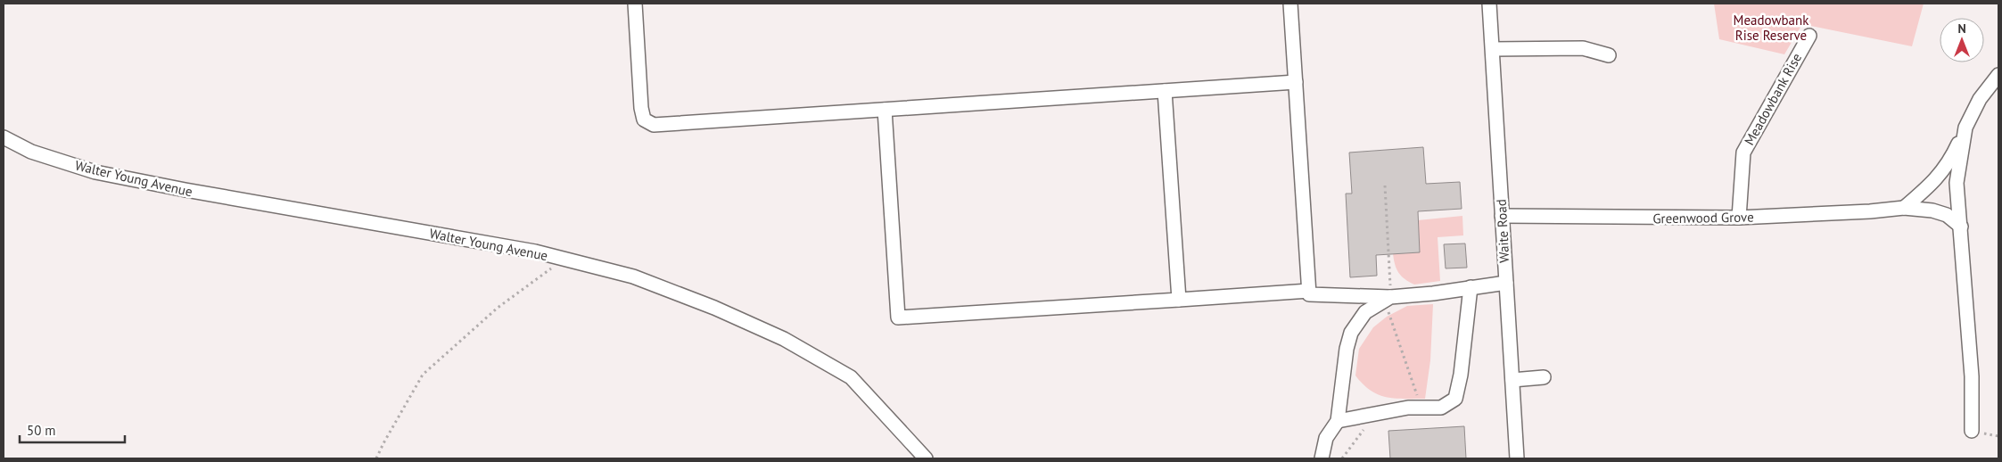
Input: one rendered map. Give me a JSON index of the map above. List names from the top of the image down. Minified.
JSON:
{"streets":{"street":["Meadowbank Rise","Walter Young Avenue","Greenwood Grove","Waite Road"]},"crossings":[["Meadowbank Rise","Greenwood Grove"],["Greenwood Grove","Waite Road"]],"parks":["Meadowbank Rise Reserve"],"scale_bar":"50 m","north":"top"}
